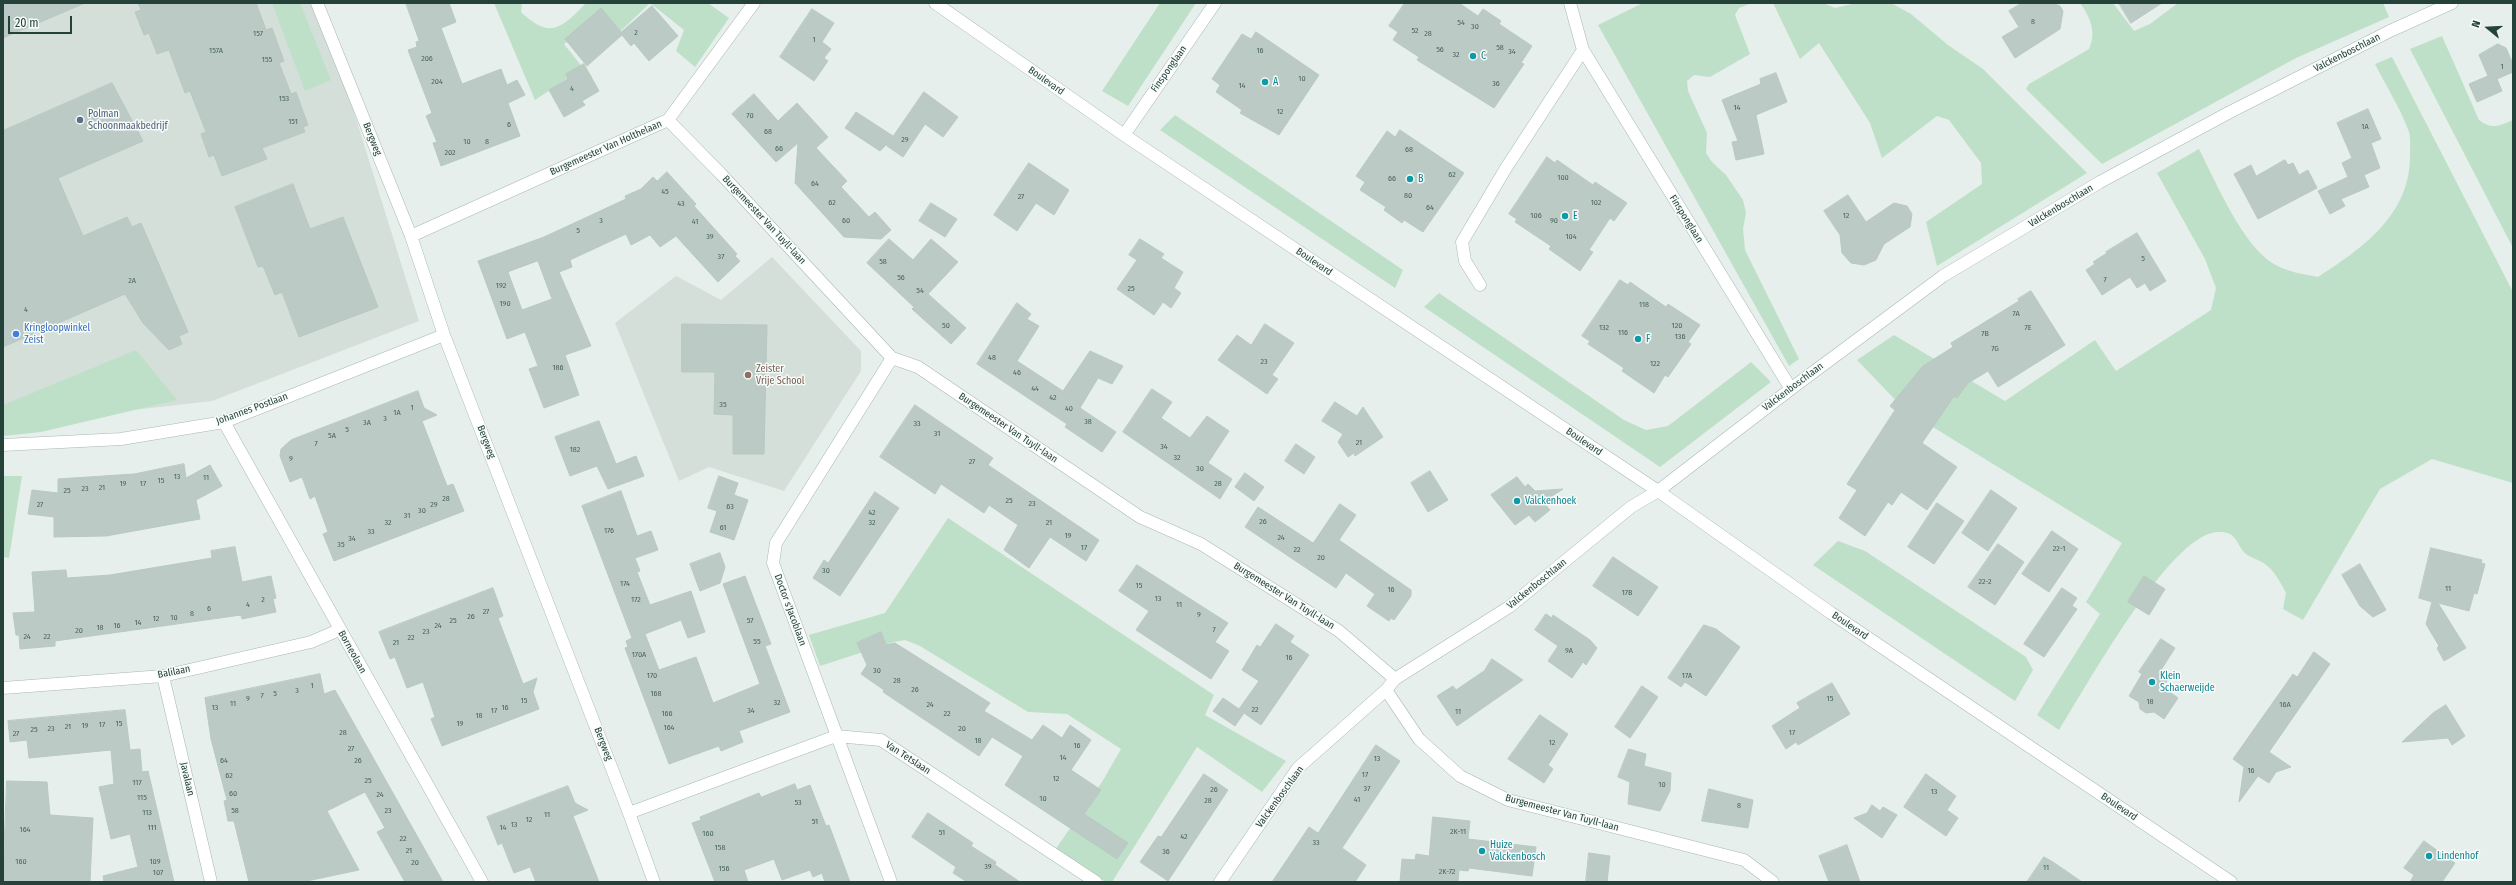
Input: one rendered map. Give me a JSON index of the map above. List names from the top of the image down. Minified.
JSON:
{"streets":{"street":["Valckenboschlaan","Finsponglaan","Boulevard","Bergweg","Burgemeester Van Holthelaan","Burgemeester Van Tuyll-laan","Johannes Postlaan","Doctor s'Jacoblaan","Borneolaan","Balilaan","Van Tetslaan","Javalaan"]},"crossings":[["Valckenboschlaan","Finsponglaan"],["Valckenboschlaan","Boulevard"],["Valckenboschlaan","Burgemeester Van Tuyll-laan"],["Finsponglaan","Boulevard"],["Bergweg","Burgemeester Van Holthelaan"],["Bergweg","Johannes Postlaan"],["Bergweg","Van Tetslaan"],["Burgemeester Van Holthelaan","Burgemeester Van Tuyll-laan"],["Burgemeester Van Tuyll-laan","Doctor s'Jacoblaan"],["Johannes Postlaan","Borneolaan"],["Doctor s'Jacoblaan","Van Tetslaan"],["Borneolaan","Balilaan"],["Balilaan","Javalaan"]],"places":["C","A","Polman Schoonmaakbedrijf","B","E","Kringloopwinkel Zeist","F","Zeister Vrije School","Valckenhoek","Klein Schaerweijde","Huize Valckenbosch","Lindenhof"],"house_numbers":["8","54","30","52","2","157","28","1","58","56","157A","16","34","32","206","155","1","10","204","36","14","4","153","14","12","70","151","6","1A","68","29","10","8","66","68","202","62","100","66","64","45","80","27","62","102","43","64","106","12","3","60","90","41","5","39","104","37","5","58","56","7","2A","192","25","54","190","118","4","7A","50","120","132","7E","116","7B","136","7G","48","23","122","186","46","44","42","35","1","40","1A","3","38","3A","33","5","31","5A","21","7","34","182","32","9","27","30","13","11","15","19","17","28","21","23","25","28","25","23","27","29","63","30","42","31","26","32","32","21","61","176","33","19","24","34","35","17","22-1","22","20","30","22-2","174","15","11","16","17B","13","2","172","4","11","6","27","8","9","26","10","12","25","57","14","16","24","18","7","20","23","24","22","22","55","21","9A","170A","16","30","170","17A","28","1","26","3","5","168","7","9","15","15","18","32","11","24","16A","13","16","22","17","34","11","166","22","18","15","19","17","19","21","164","23","20","25","28","17","27","18","12","16","27","14","13","64","26","16","17","62","12","25","117","10","37","26","13","60","24","115","10","41","28","53","8","58","23","113","11","12","51","13","111","14","164","2K-11","51","160","42","22","33","158","21","36","160","109","20","39","11","156","2K-72","107"],"scale_bar":"20 m","north":"left"}
